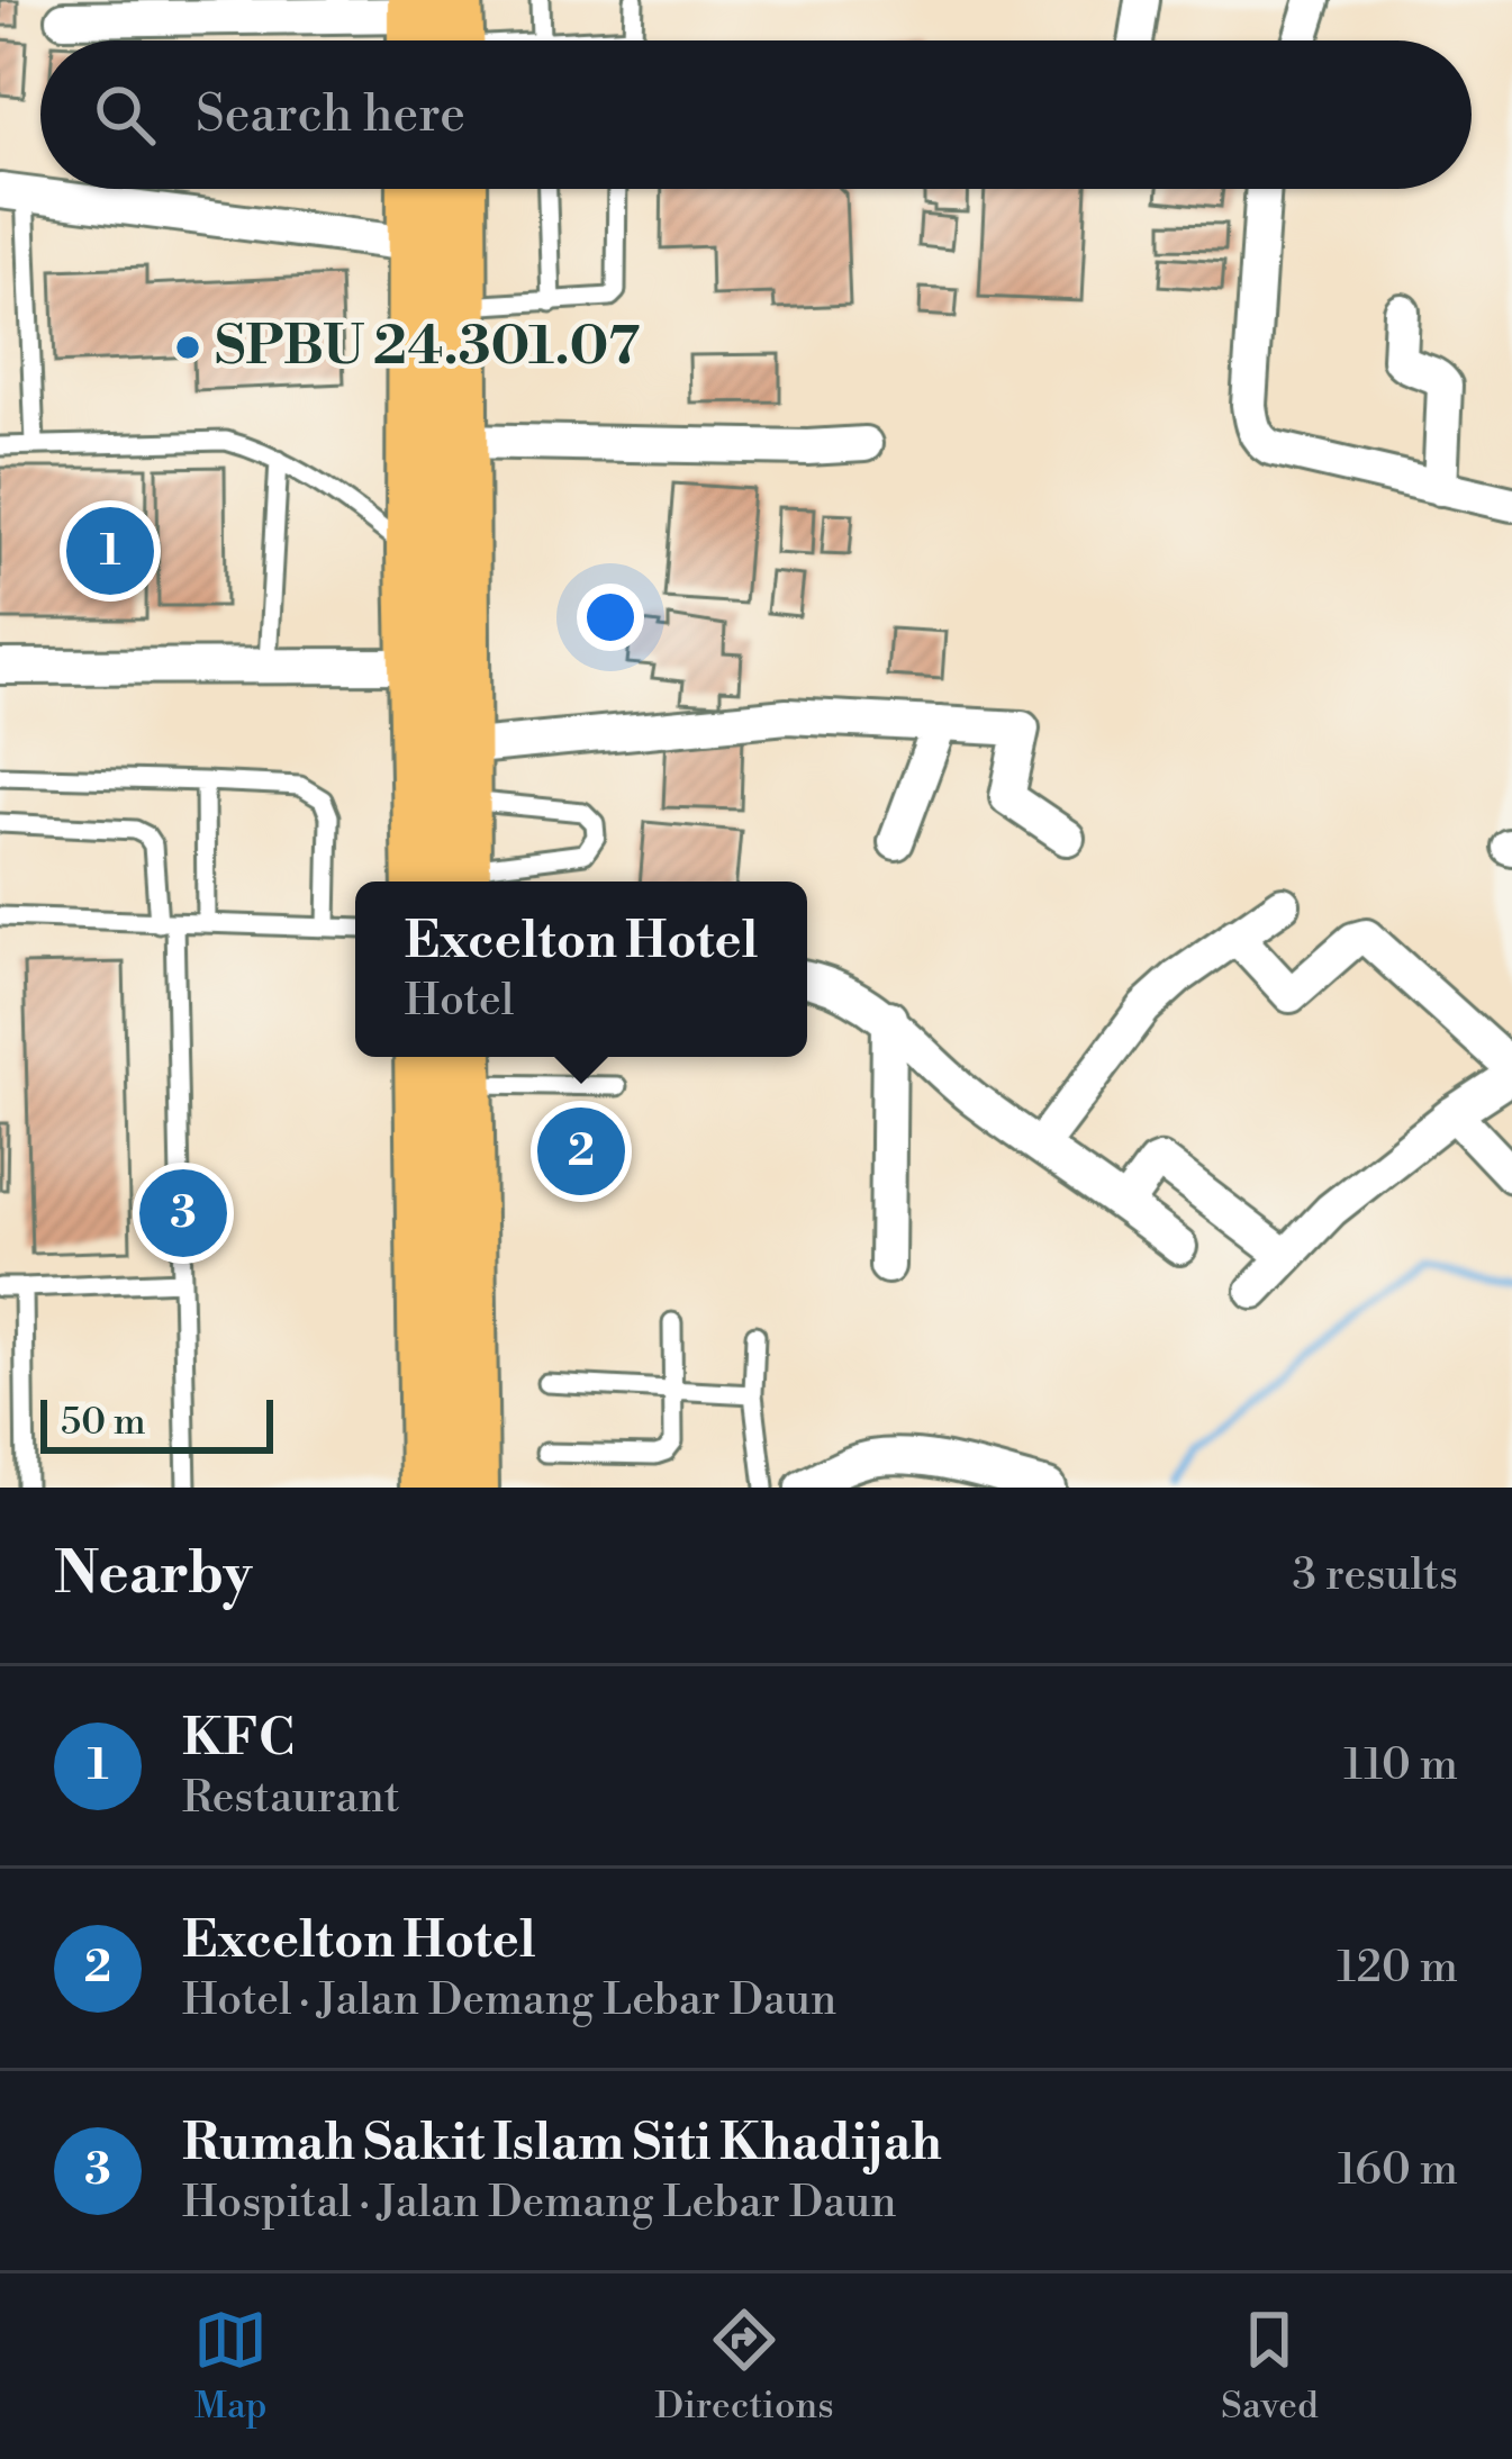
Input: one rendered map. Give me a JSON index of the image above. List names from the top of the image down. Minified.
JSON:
{"places":["SPBU 24.301.07"],"scale_bar":"50 m","page":{"search":"Search here","pins":["1","2","3"],"popup":["Excelton Hotel","Hotel"],"scale":"50 m","heading":["Nearby","3 results"],"list":[{"mark":"1","name":"KFC","note":"Restaurant","value":"110 m"},{"mark":"2","name":"Excelton Hotel","note":"Hotel · Jalan Demang Lebar Daun","value":"120 m"},{"mark":"3","name":"Rumah Sakit Islam Siti Khadijah","note":"Hospital · Jalan Demang Lebar Daun","value":"160 m"}],"nav":["Map","Directions","Saved"]}}
